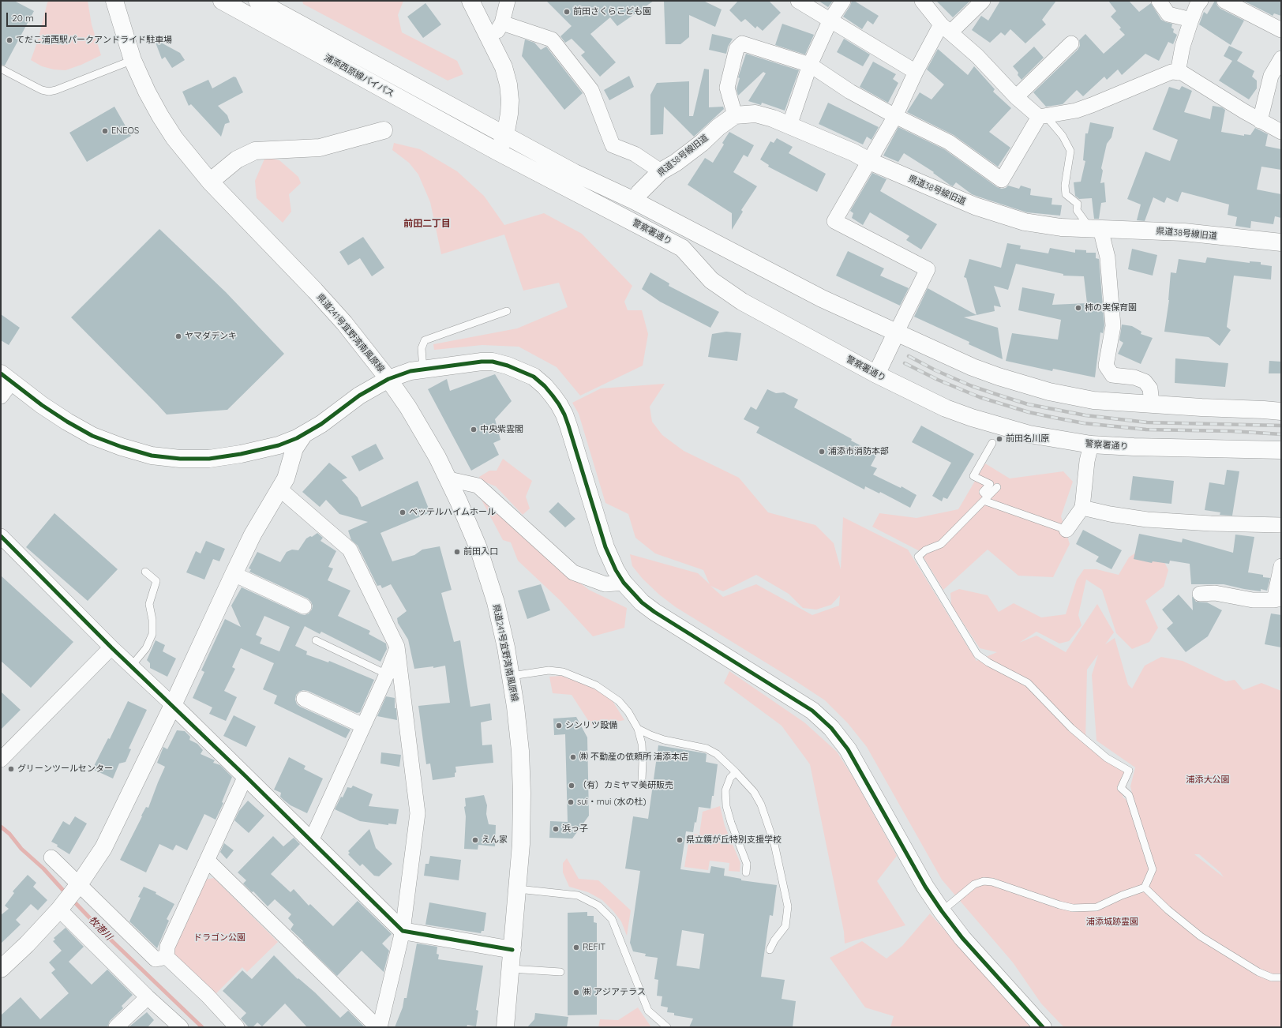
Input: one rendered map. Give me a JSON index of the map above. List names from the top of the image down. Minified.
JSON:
{"streets":{"main road":["浦添西原線バイパス","県道38号線旧道","警察署通り","県道241号宜野湾南風原線"]},"crossings":[["浦添西原線バイパス","警察署通り"]],"districts":["前田二丁目"],"water":["牧港川"],"parks":["浦添大公園","浦添城跡霊園","ドラゴン公園"],"places":["前田さくらこども園","てだこ浦西駅パークアンドライド駐車場","ENEOS","柿の実保育園","ヤマダデンキ","中央紫雲閣","前田名川原","浦添市消防本部","ベッテルハイムホール","前田入口","シンリツ設備","㈱ 不動産の依頼所 浦添本店","グリーンツールセンター","（有）カミヤマ美研販売","sui・mui (水の杜)","浜っ子","えん家","県立鏡が丘特別支援学校","REFIT","㈱ アジアテラス"],"scale_bar":"20 m"}
